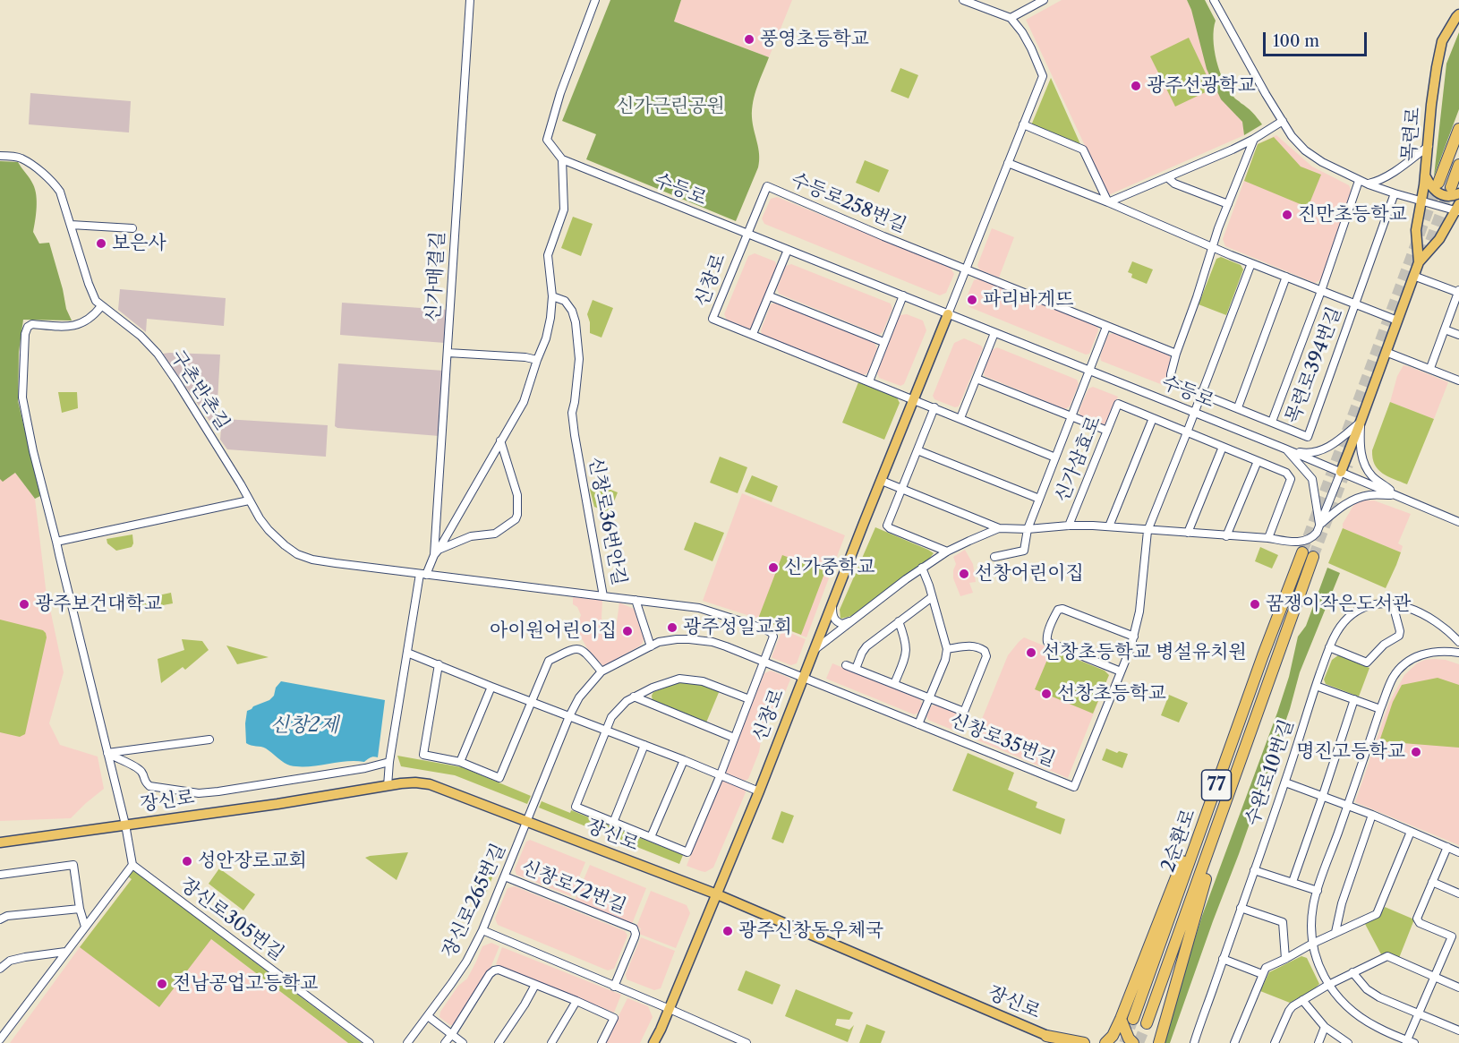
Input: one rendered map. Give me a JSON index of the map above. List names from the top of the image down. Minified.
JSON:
{"streets":{"highway":["77","2순환로"],"main road":["목련로","신창로","장신로"],"street":["수등로","수등로258번길","신가매결길","목련로394번길","구촌반촌길","신가삼효로","신창로36번안길","신창로35번길","수완로10번길","신창로72번길","장신로265번길","장신로305번길"]},"crossings":[["목련로","수등로"],["목련로","목련로394번길"],["목련로","신가삼효로"],["수등로","수등로258번길"],["수등로","신가매결길"],["수등로","신창로"],["수등로","신가삼효로"],["수등로258번길","신창로"],["수등로258번길","목련로394번길"],["신가매결길","구촌반촌길"],["신가매결길","신창로36번안길"],["신가매결길","장신로"],["신창로","신가삼효로"],["신창로","신창로35번길"],["신창로","장신로"],["구촌반촌길","장신로"],["신가삼효로","신창로35번길"],["신창로36번안길","신창로35번길"],["신창로35번길","장신로265번길"],["장신로","장신로265번길"],["신창로72번길","장신로265번길"]],"water":["신창2제"],"parks":["신가근린공원"],"places":["풍영초등학교","광주선광학교","진만초등학교","보은사","파리바게뜨","신가중학교","선창어린이집","광주보건대학교","꿈쟁이작은도서관","광주성일교회","아이원어린이집","선창초등학교 병설유치원","선창초등학교","명진고등학교","성안장로교회","광주신창동우체국","전남공업고등학교"],"scale_bar":"100 m"}
